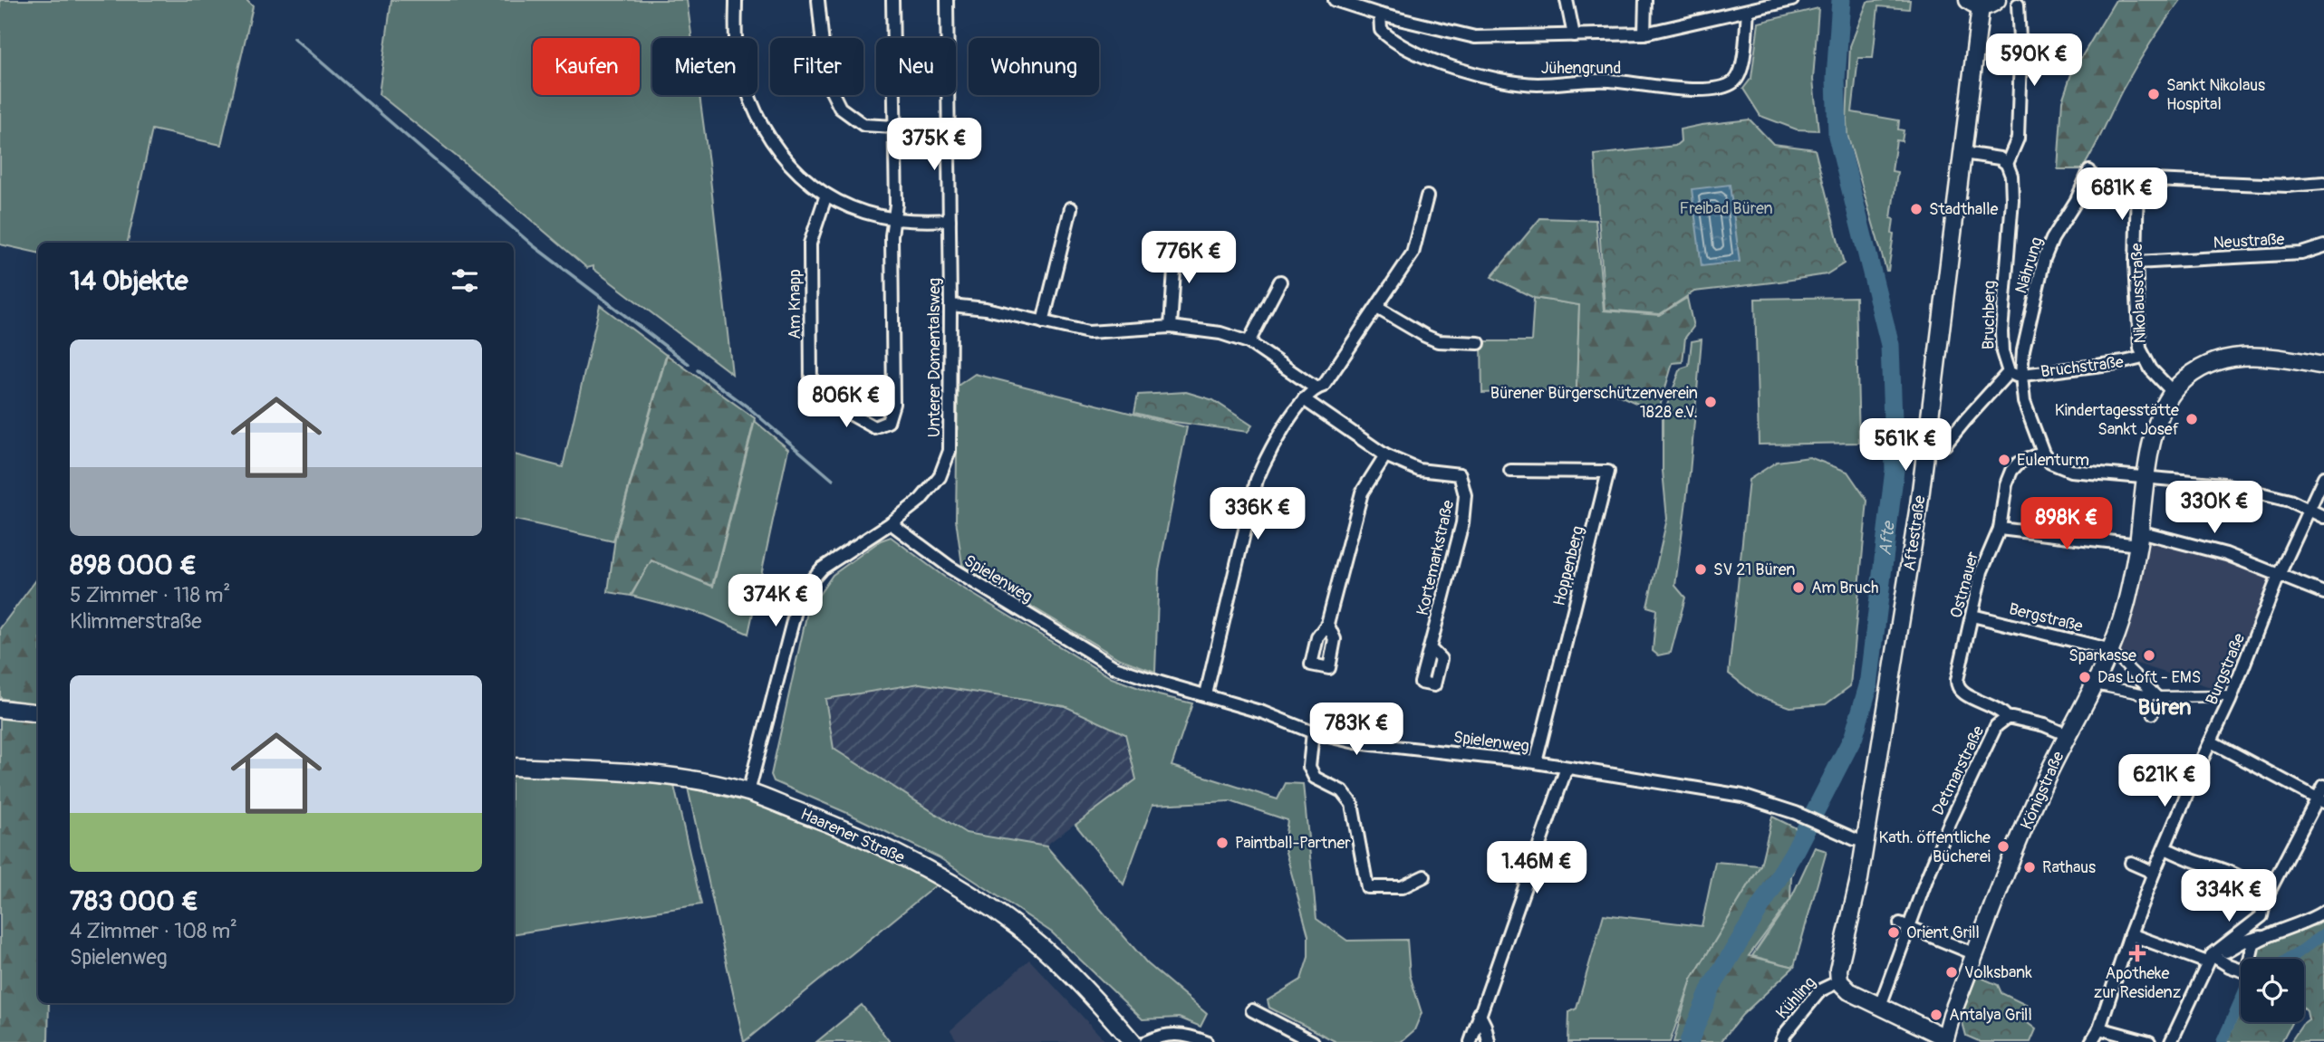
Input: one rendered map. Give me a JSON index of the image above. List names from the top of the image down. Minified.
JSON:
{"streets":{"main road":["Aftestraße","Königstraße","Haarener Straße"],"street":["Jühengrund","Neustraße","Nährung","Nikolausstraße","Am Knapp","Bruchberg","Unterer Domentalsweg","Bruchstraße","Kortemarkstraße","Hoppenberg","Spielenweg","Ostmauer","Bergstraße","Burgstraße","Detmarstraße","Kühling"]},"crossings":[["Neustraße","Nikolausstraße"],["Nährung","Bruchberg"],["Nährung","Bruchstraße"],["Nikolausstraße","Bruchstraße"],["Bruchberg","Bruchstraße"],["Bruchberg","Ostmauer"],["Unterer Domentalsweg","Spielenweg"],["Unterer Domentalsweg","Haarener Straße"],["Aftestraße","Spielenweg"],["Aftestraße","Kühling"],["Hoppenberg","Spielenweg"],["Ostmauer","Bergstraße"],["Ostmauer","Detmarstraße"],["Bergstraße","Königstraße"],["Detmarstraße","Königstraße"]],"districts":["Büren"],"water":["Afte"],"parks":["Freibad Büren"],"places":{"other":["Sankt Nikolaus Hospital","Stadthalle","Bürener Bürgerschützenverein 1828 e.V.","Kindertagesstätte Sankt Josef","Eulenturm","SV 21 Büren","Am Bruch","Sparkasse","Das Loft - EMS","Paintball-Partner","Kath. öffentliche Bücherei","Rathaus","Orient Grill","Volksbank","Antalya Grill"],"health":["Apotheke zur Residenz"]},"page":{"price":["590K €","375K €","681K €","776K €","806K €","561K €","330K €","336K €","898K €","374K €","783K €","621K €","1.46M €","334K €"],"chip":["Kaufen","Mieten","Filter","Neu","Wohnung"],"heading":"14 Objekte","list":[{"name":"898 000 €","note":"5 Zimmer · 118 m² · Klimmerstraße"},{"name":"783 000 €","note":"4 Zimmer · 108 m² · Spielenweg"}]}}
